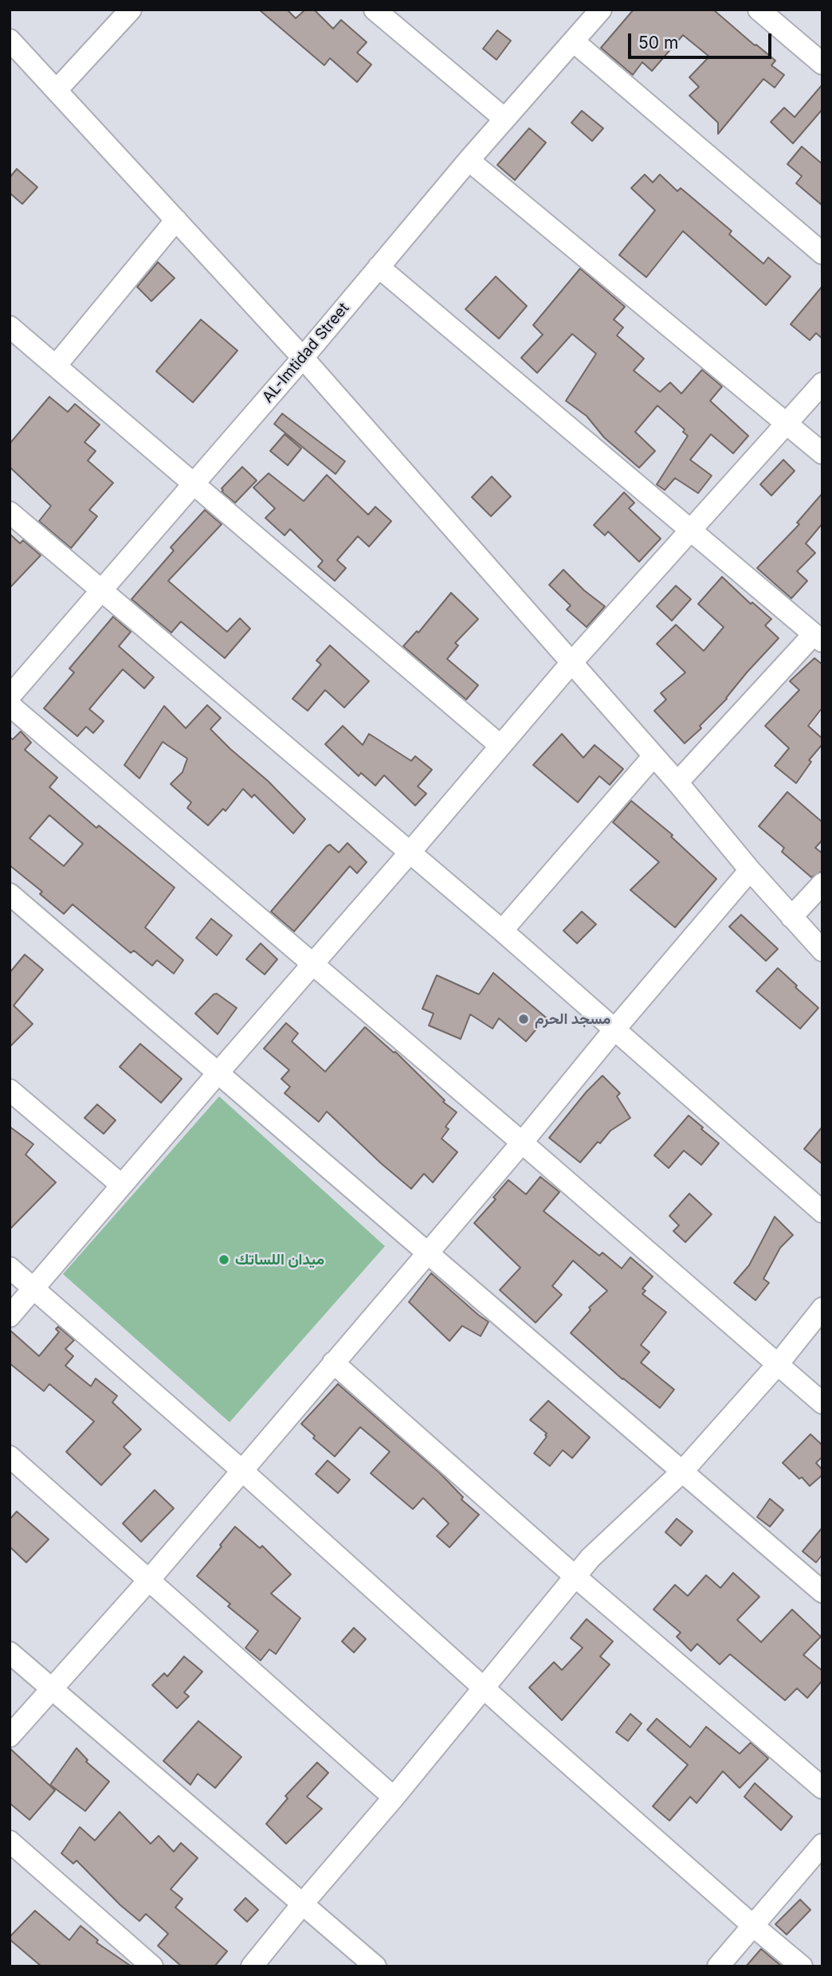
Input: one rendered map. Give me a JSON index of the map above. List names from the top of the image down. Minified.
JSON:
{"streets":{"street":["AL-Imtidad Street"]},"places":["مسجد الحرم","ميدان اللساتك"],"scale_bar":"50 m"}
